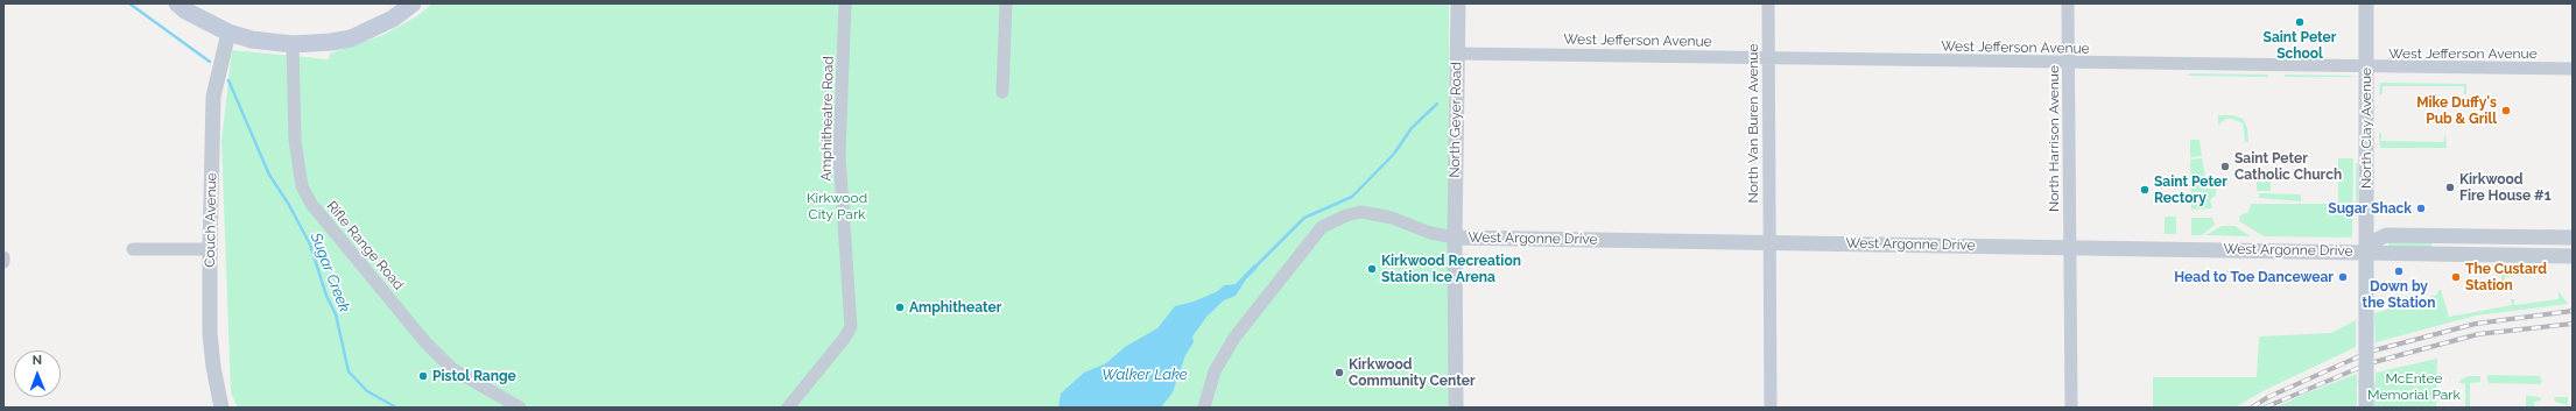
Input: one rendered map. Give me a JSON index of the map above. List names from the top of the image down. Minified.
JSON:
{"streets":{"street":["West Jefferson Avenue","Amphitheatre Road","North Geyer Road","North Van Buren Avenue","North Clay Avenue","North Harrison Avenue","Couch Avenue","West Argonne Drive","Rifle Range Road"]},"crossings":[["West Jefferson Avenue","North Geyer Road"],["West Jefferson Avenue","North Van Buren Avenue"],["West Jefferson Avenue","North Clay Avenue"],["West Jefferson Avenue","North Harrison Avenue"],["North Geyer Road","West Argonne Drive"],["North Van Buren Avenue","West Argonne Drive"],["North Clay Avenue","West Argonne Drive"],["North Harrison Avenue","West Argonne Drive"]],"water":["Sugar Creek","Walker Lake"],"parks":["Kirkwood City Park","McEntee Memorial Park"],"places":["Saint Peter School","Mike Duffy's Pub & Grill","Saint Peter Catholic Church","Kirkwood Fire House #1","Saint Peter Rectory","Sugar Shack","Kirkwood Recreation Station Ice Arena","Down by the Station","Head to Toe Dancewear","The Custard Station","Amphitheater","Kirkwood Community Center","Pistol Range"],"north":"top"}
